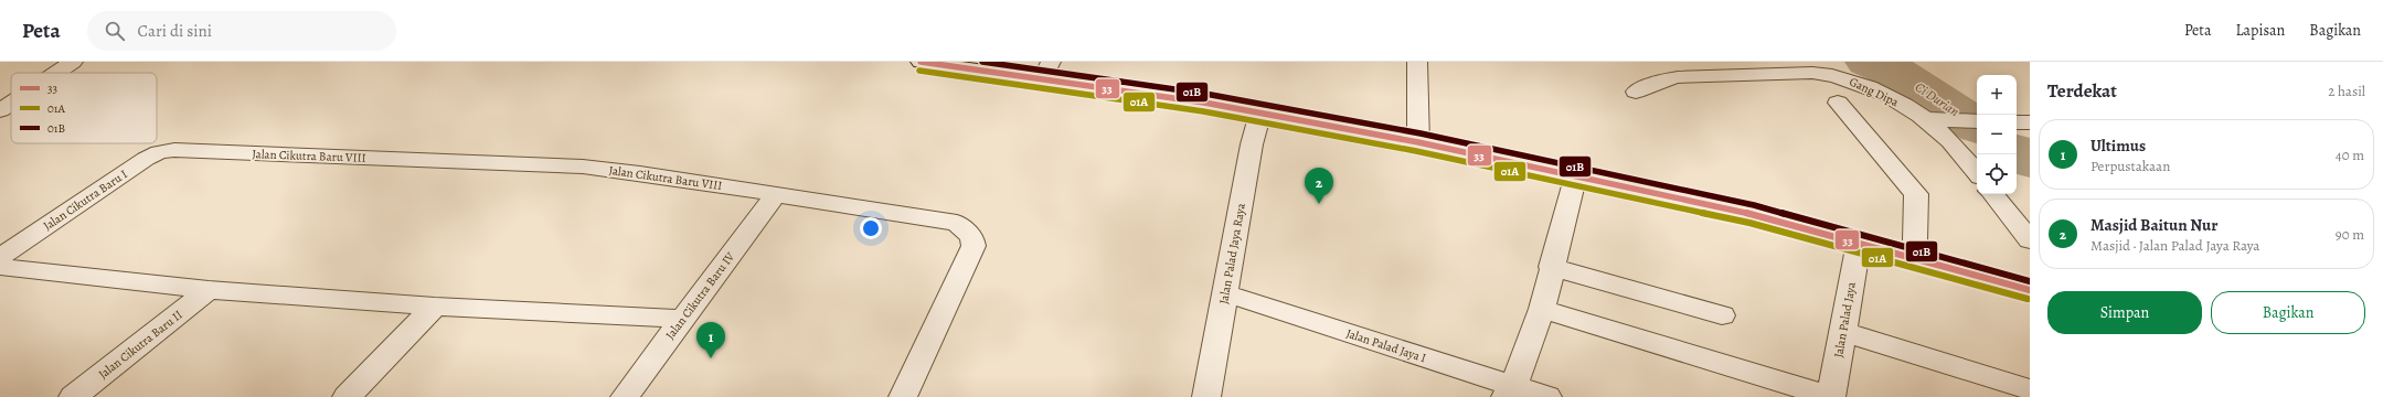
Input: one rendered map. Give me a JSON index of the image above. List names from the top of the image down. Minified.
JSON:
{"streets":{"street":["Gang Dipa","Jalan Cikutra Baru VIII","Jalan Cikutra Baru I","Jalan Palad Jaya Raya","Jalan Cikutra Baru IV","Jalan Palad Jaya","Jalan Cikutra Baru II","Jalan Palad Jaya I"]},"crossings":[["Jalan Cikutra Baru VIII","Jalan Cikutra Baru I"],["Jalan Cikutra Baru VIII","Jalan Cikutra Baru IV"],["Jalan Palad Jaya Raya","Jalan Palad Jaya I"]],"water":["Ci Durian"],"lines":["transit line 33","transit line 01B","transit line 01A"],"legend":["33","01A","01B"],"page":{"header":"Peta","search":"Cari di sini","nav":["Peta","Lapisan","Bagikan"],"heading":["Terdekat","2 hasil"],"map_buttons":["+","−"],"list":[{"mark":"1","name":"Ultimus","note":"Perpustakaan","value":"40 m"},{"mark":"2","name":"Masjid Baitun Nur","note":"Masjid · Jalan Palad Jaya Raya","value":"90 m"}],"pins":["2","1"],"buttons":["Simpan","Bagikan"]}}
